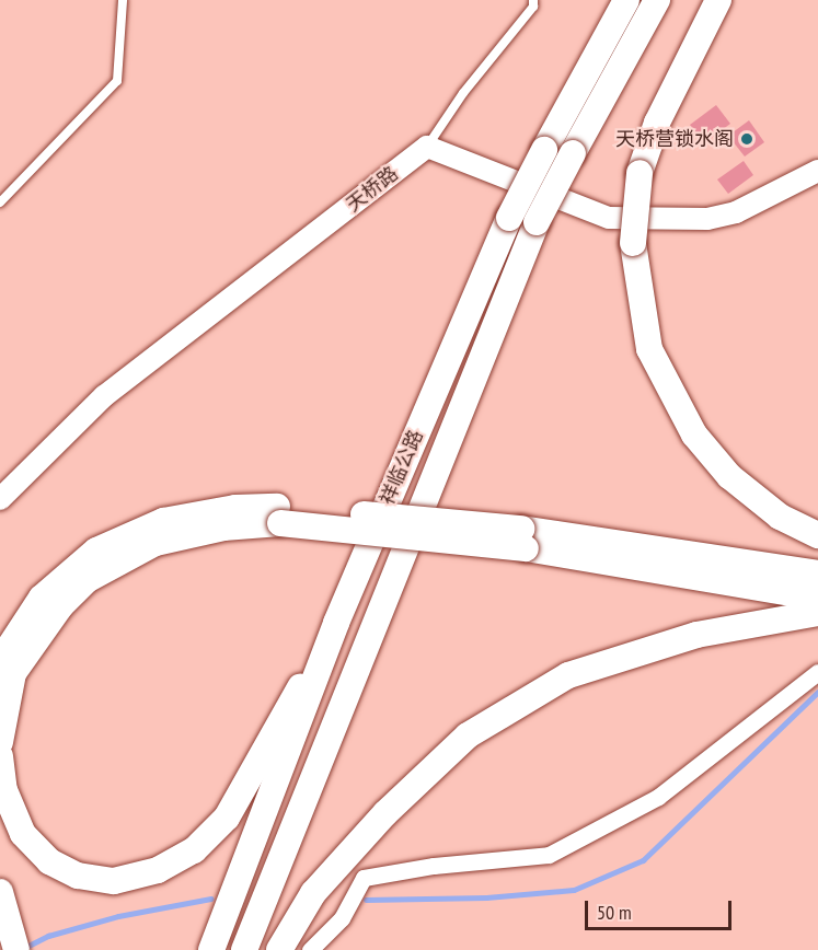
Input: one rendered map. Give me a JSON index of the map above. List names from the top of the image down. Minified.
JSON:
{"streets":{"main road":["祥临公路"],"street":["天桥路"]},"places":["天桥营锁水阁"],"scale_bar":"50 m"}
